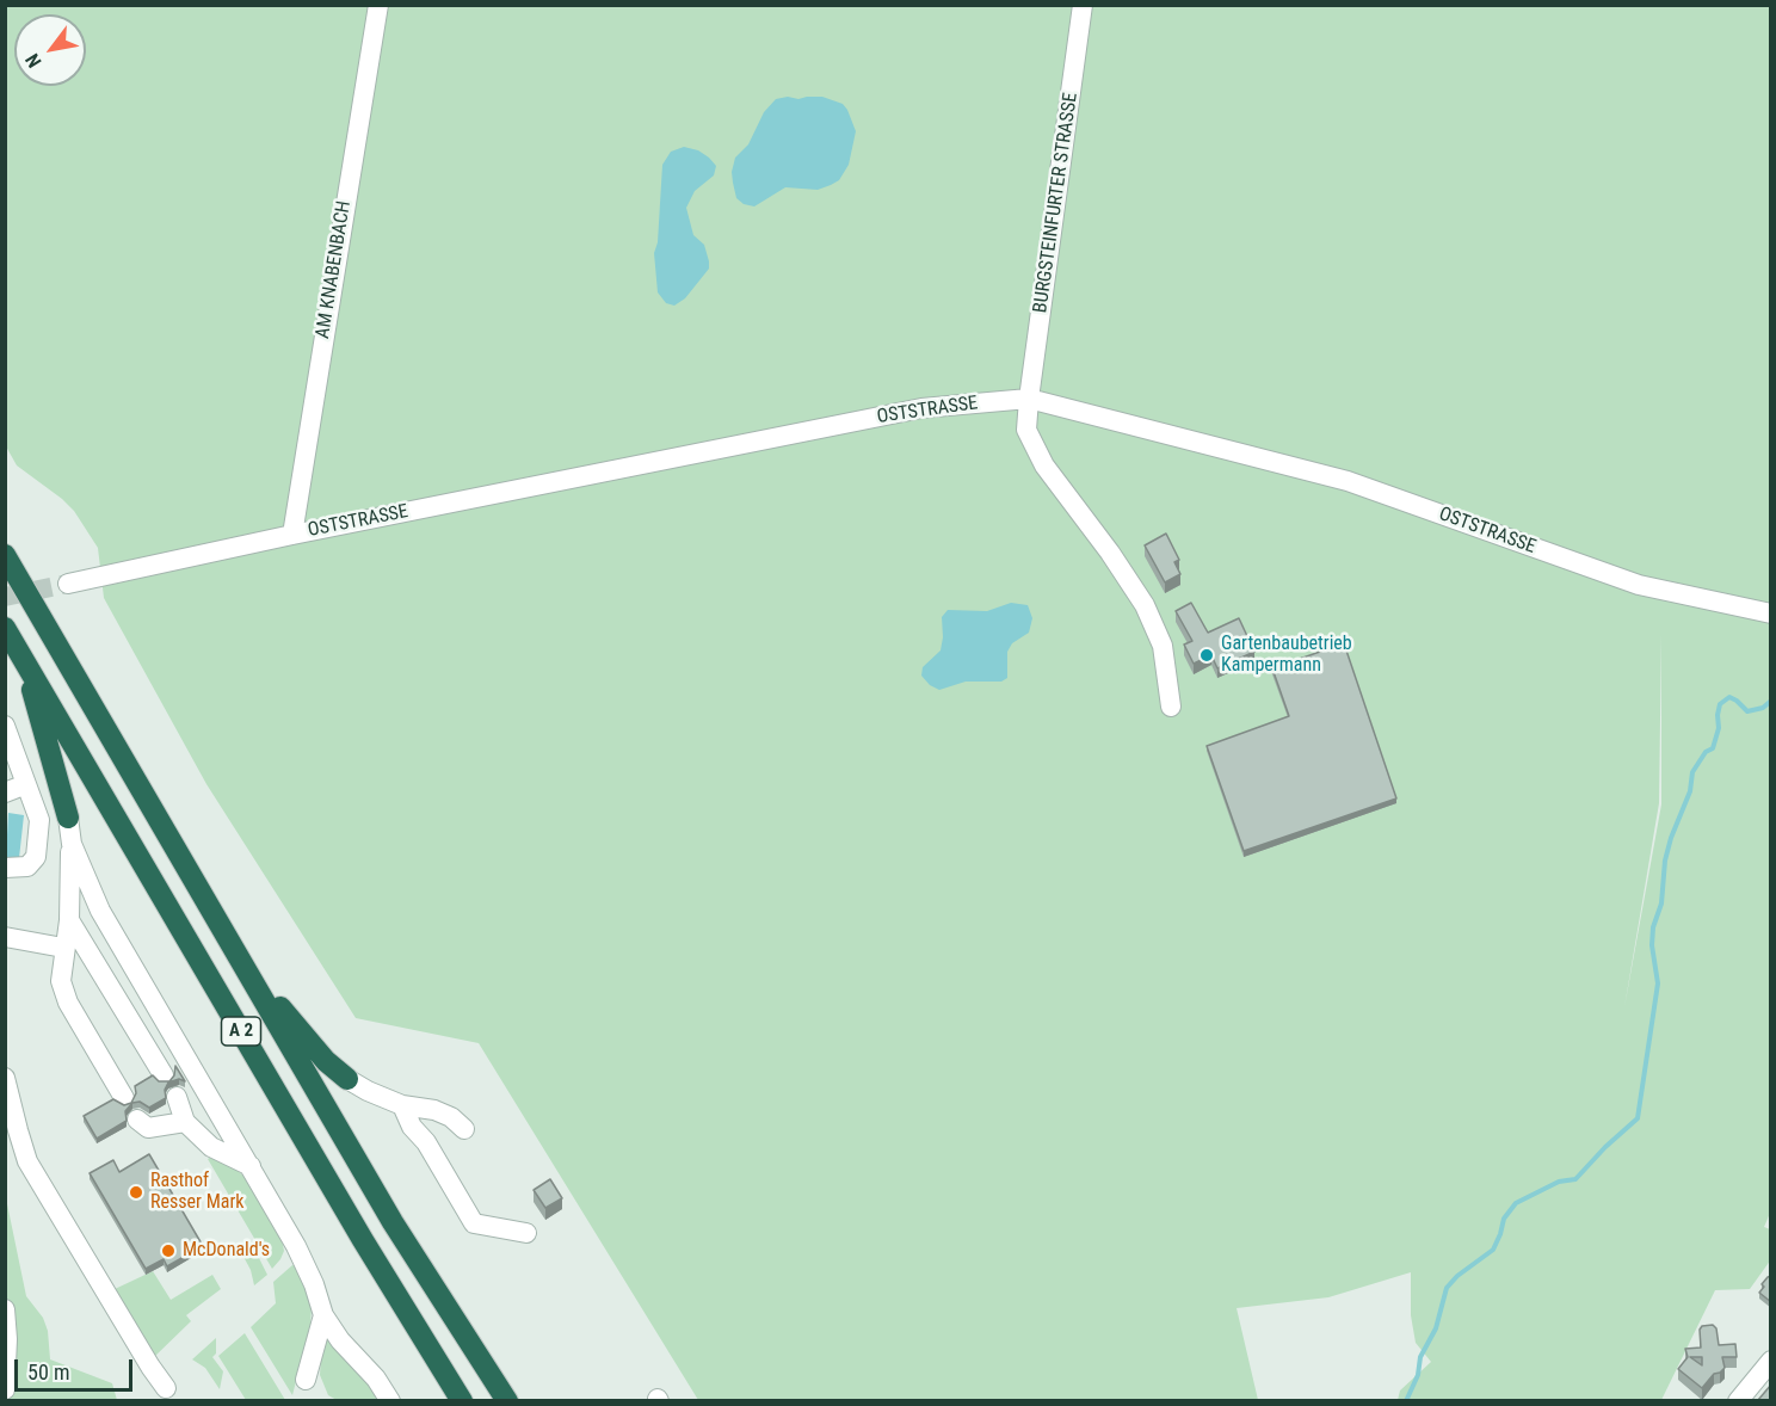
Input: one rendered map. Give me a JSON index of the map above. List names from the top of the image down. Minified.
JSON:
{"streets":{"highway":["A 2"],"street":["BURGSTEINFURTER STRASSE","AM KNABENBACH","OSTSTRASSE"]},"crossings":[["BURGSTEINFURTER STRASSE","OSTSTRASSE"],["AM KNABENBACH","OSTSTRASSE"]],"places":["Gartenbaubetrieb Kampermann","Rasthof Resser Mark","McDonald's"],"scale_bar":"50 m","north":"bottom left"}
